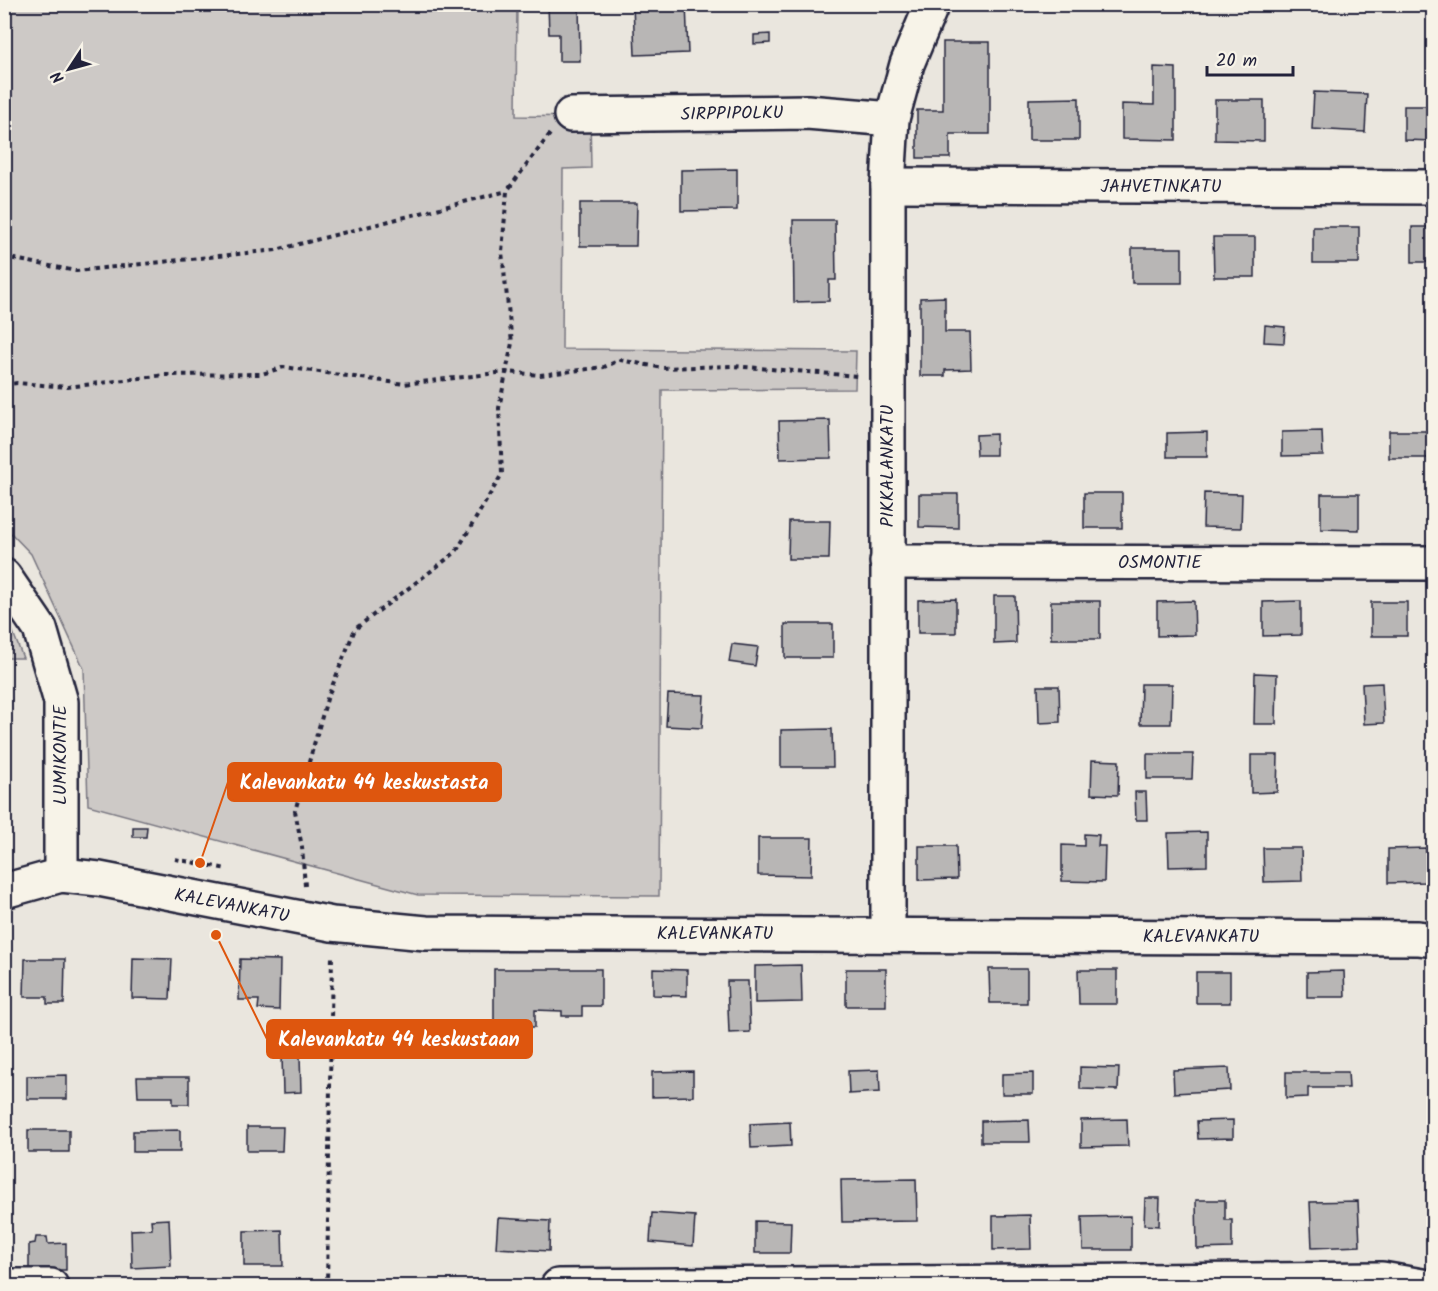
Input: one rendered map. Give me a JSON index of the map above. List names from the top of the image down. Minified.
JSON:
{"streets":{"street":["SIRPPIPOLKU","JAHVETINKATU","PIKKALANKATU","OSMONTIE","LUMIKONTIE","KALEVANKATU"]},"crossings":[["SIRPPIPOLKU","PIKKALANKATU"],["JAHVETINKATU","PIKKALANKATU"],["PIKKALANKATU","OSMONTIE"],["PIKKALANKATU","KALEVANKATU"],["LUMIKONTIE","KALEVANKATU"]],"places":["Kalevankatu 44 keskustasta","Kalevankatu 44 keskustaan"],"scale_bar":"20 m","north":"bottom left"}
